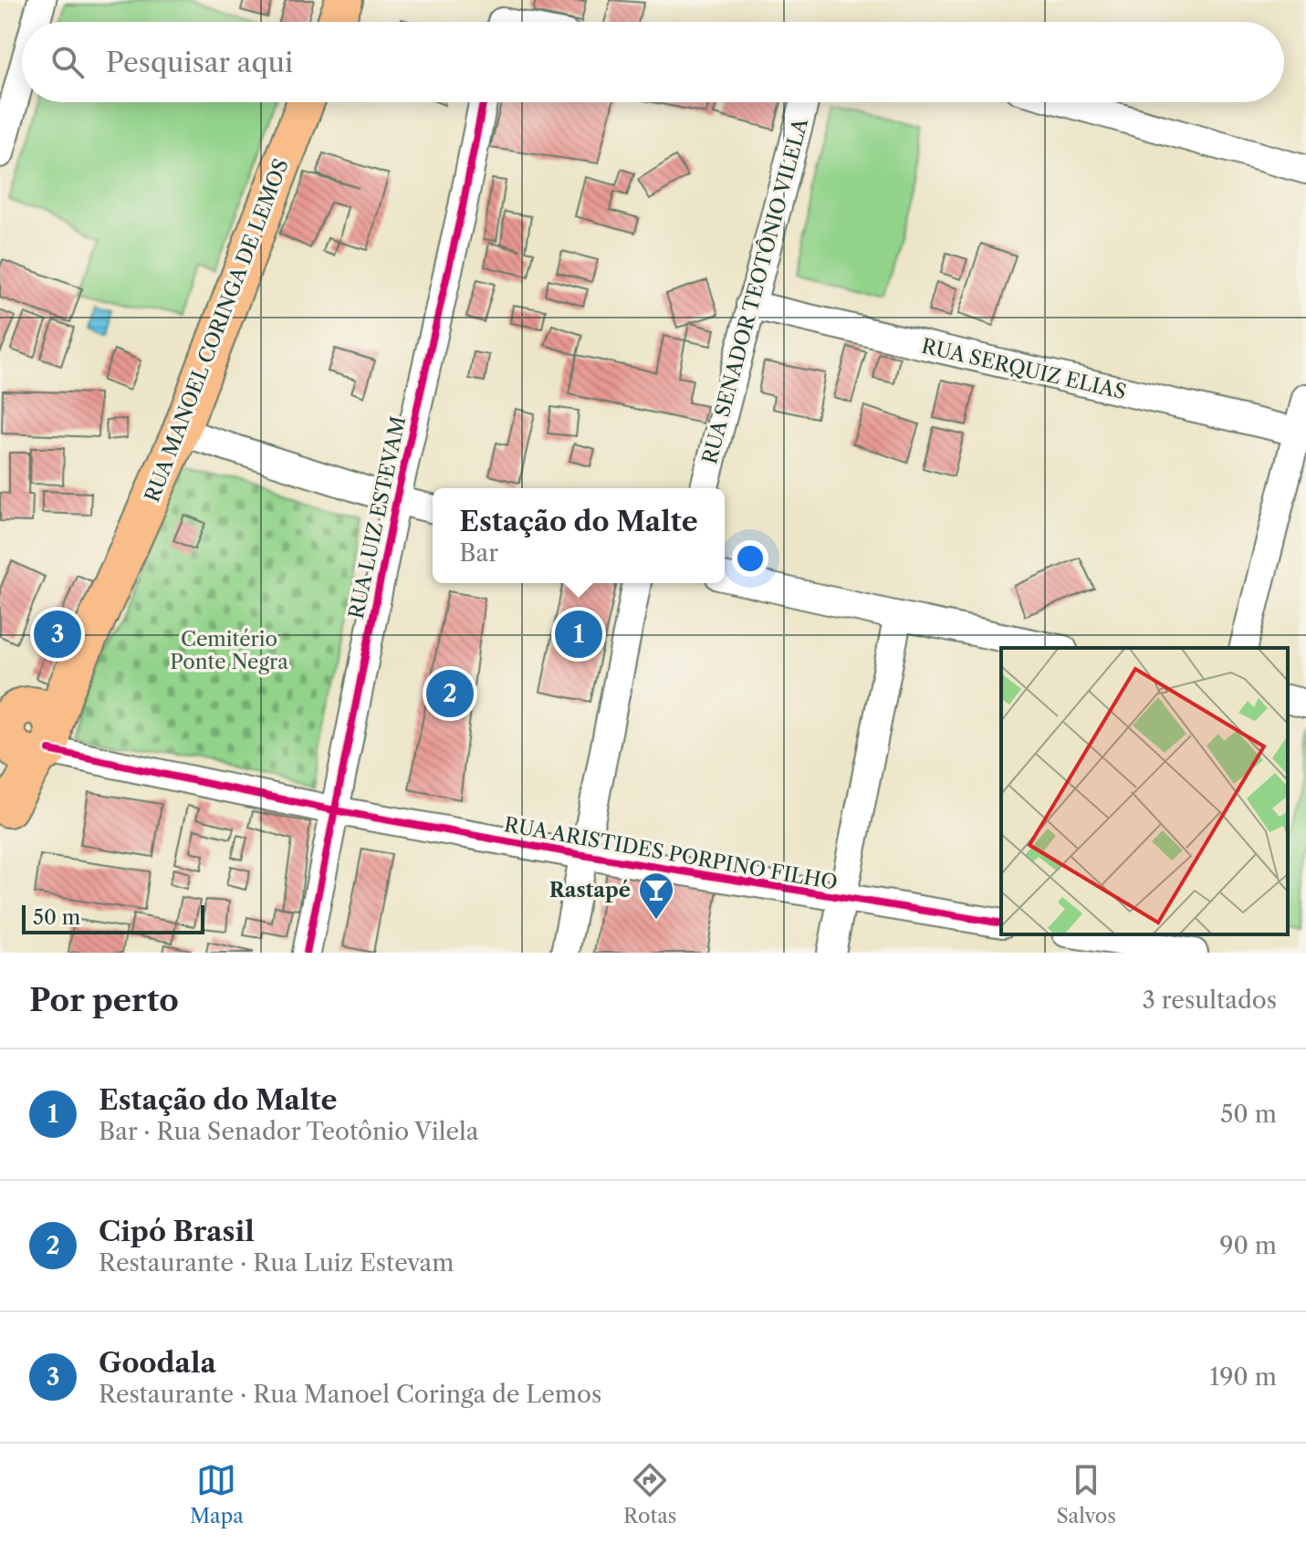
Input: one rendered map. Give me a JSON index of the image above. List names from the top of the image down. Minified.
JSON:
{"streets":{"main road":["RUA MANOEL CORINGA DE LEMOS"],"street":["RUA SENADOR TEOTÔNIO VILELA","RUA SERQUIZ ELIAS","RUA LUIZ ESTEVAM","RUA ARISTIDES PORPINO FILHO"]},"crossings":[["RUA SENADOR TEOTÔNIO VILELA","RUA SERQUIZ ELIAS"],["RUA MANOEL CORINGA DE LEMOS","RUA ARISTIDES PORPINO FILHO"],["RUA LUIZ ESTEVAM","RUA ARISTIDES PORPINO FILHO"]],"parks":["Cemitério Ponte Negra"],"places":{"bar":["Rastapé"]},"scale_bar":"50 m","page":{"search":"Pesquisar aqui","popup":["Estação do Malte","Bar"],"pins":["1","3","2"],"scale":"50 m","heading":["Por perto","3 resultados"],"list":[{"mark":"1","name":"Estação do Malte","note":"Bar · Rua Senador Teotônio Vilela","value":"50 m"},{"mark":"2","name":"Cipó Brasil","note":"Restaurante · Rua Luiz Estevam","value":"90 m"},{"mark":"3","name":"Goodala","note":"Restaurante · Rua Manoel Coringa de Lemos","value":"190 m"}],"nav":["Mapa","Rotas","Salvos"]}}
